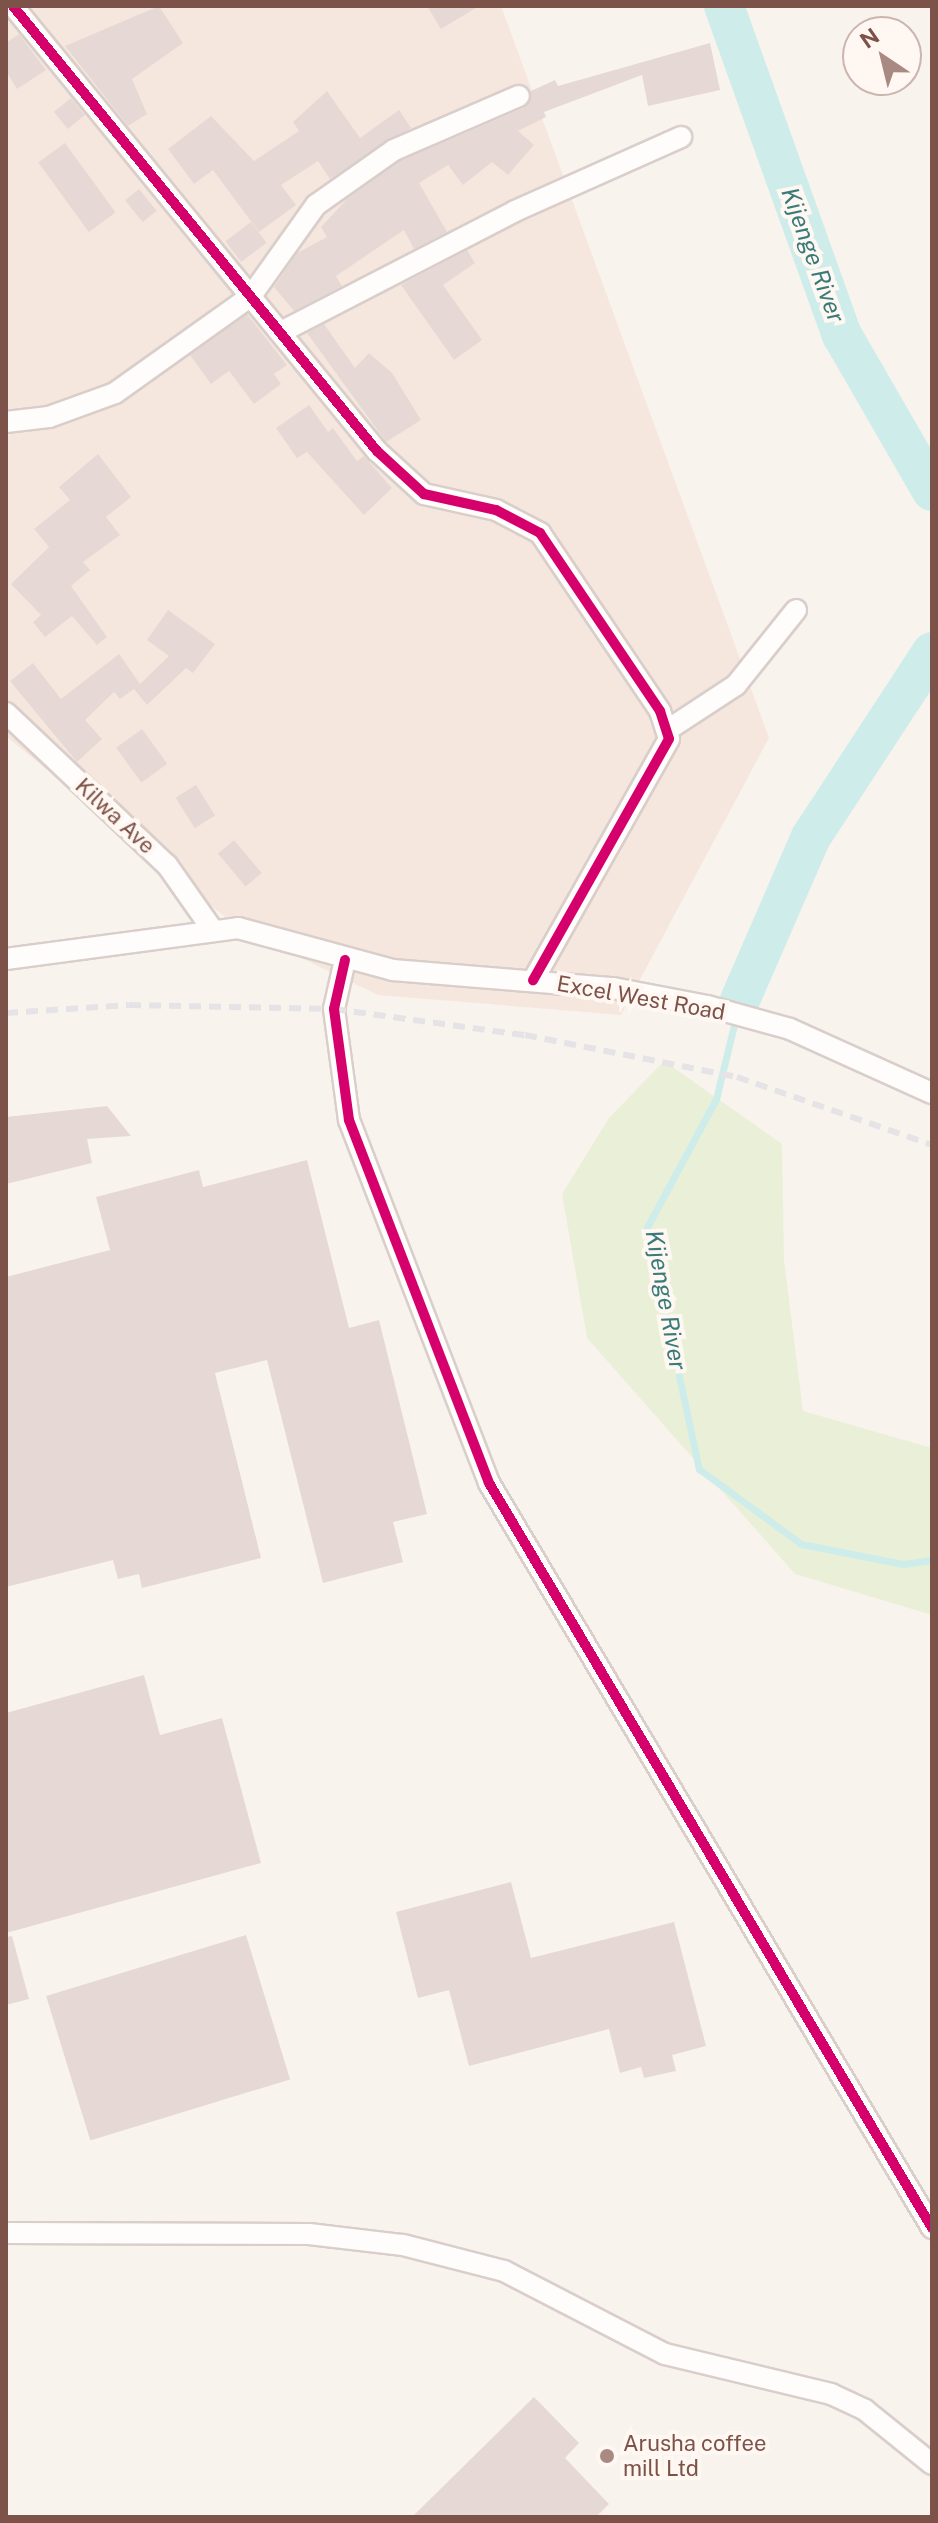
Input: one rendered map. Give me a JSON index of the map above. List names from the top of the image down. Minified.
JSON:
{"streets":{"street":["Kilwa Ave","Excel West Road"]},"crossings":[["Kilwa Ave","Excel West Road"]],"water":["Kijenge River"],"places":["Arusha coffee mill Ltd"],"north":"top left"}
